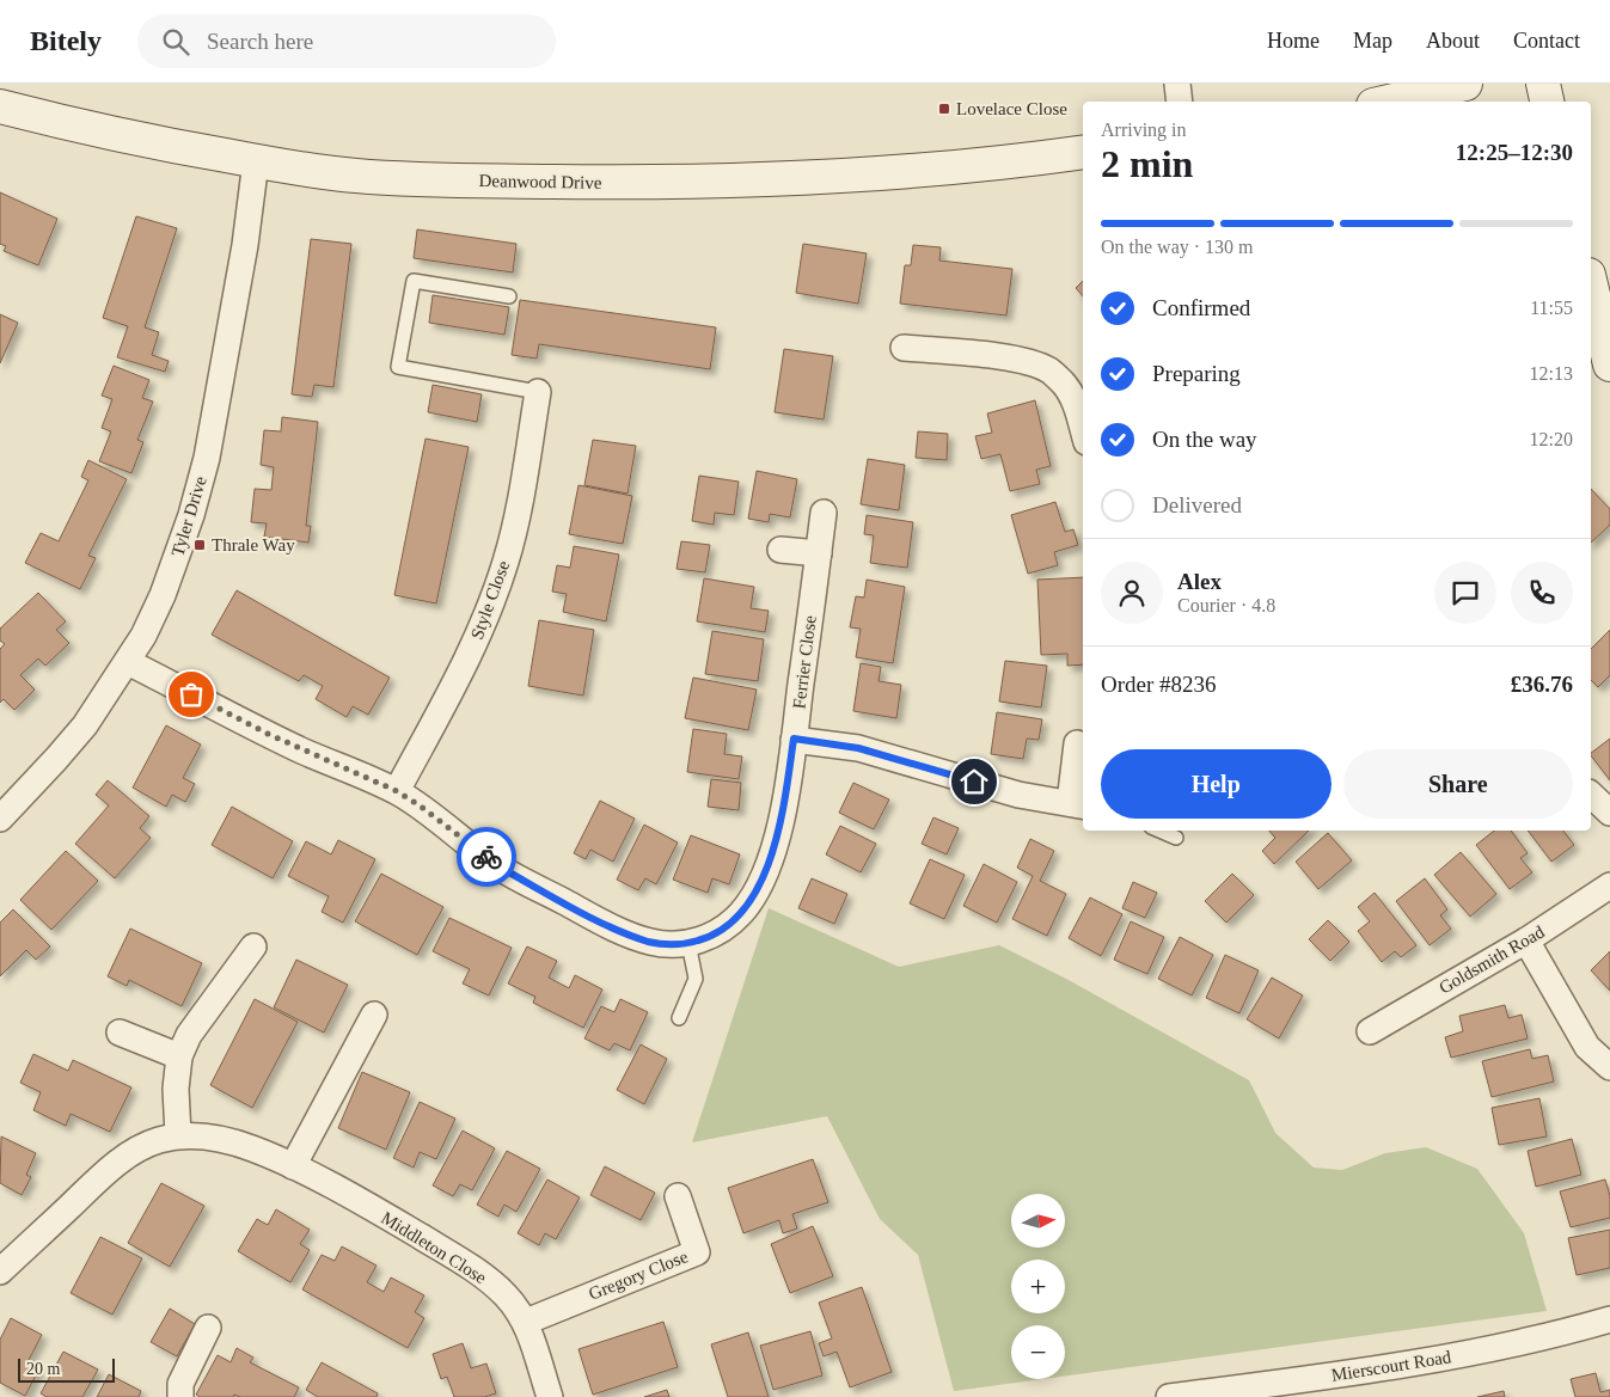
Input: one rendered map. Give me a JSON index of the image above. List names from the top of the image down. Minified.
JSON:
{"streets":{"street":["Deanwood Drive","Tyler Drive","Style Close","Ferrier Close","Goldsmith Road","Middleton Close","Gregory Close","Mierscourt Road"]},"crossings":[["Deanwood Drive","Tyler Drive"],["Middleton Close","Gregory Close"]],"places":{"transit":["Lovelace Close","Thrale Way"]},"scale_bar":"20 m","north":"right","page":{"header":"Bitely","search":"Search here","nav":["Home","Map","About","Contact"],"heading":["2 min","Arriving in","12:25–12:30"],"panel":["Alex","Courier · 4.8","Order #8236","£36.76"],"bar":"On the way · 130 m","list":[["Confirmed","11:55"],["Preparing","12:13"],["On the way","12:20"],"Delivered"],"buttons":["Help","Share"],"map_buttons":["+","−"],"scale":"20 m"}}
